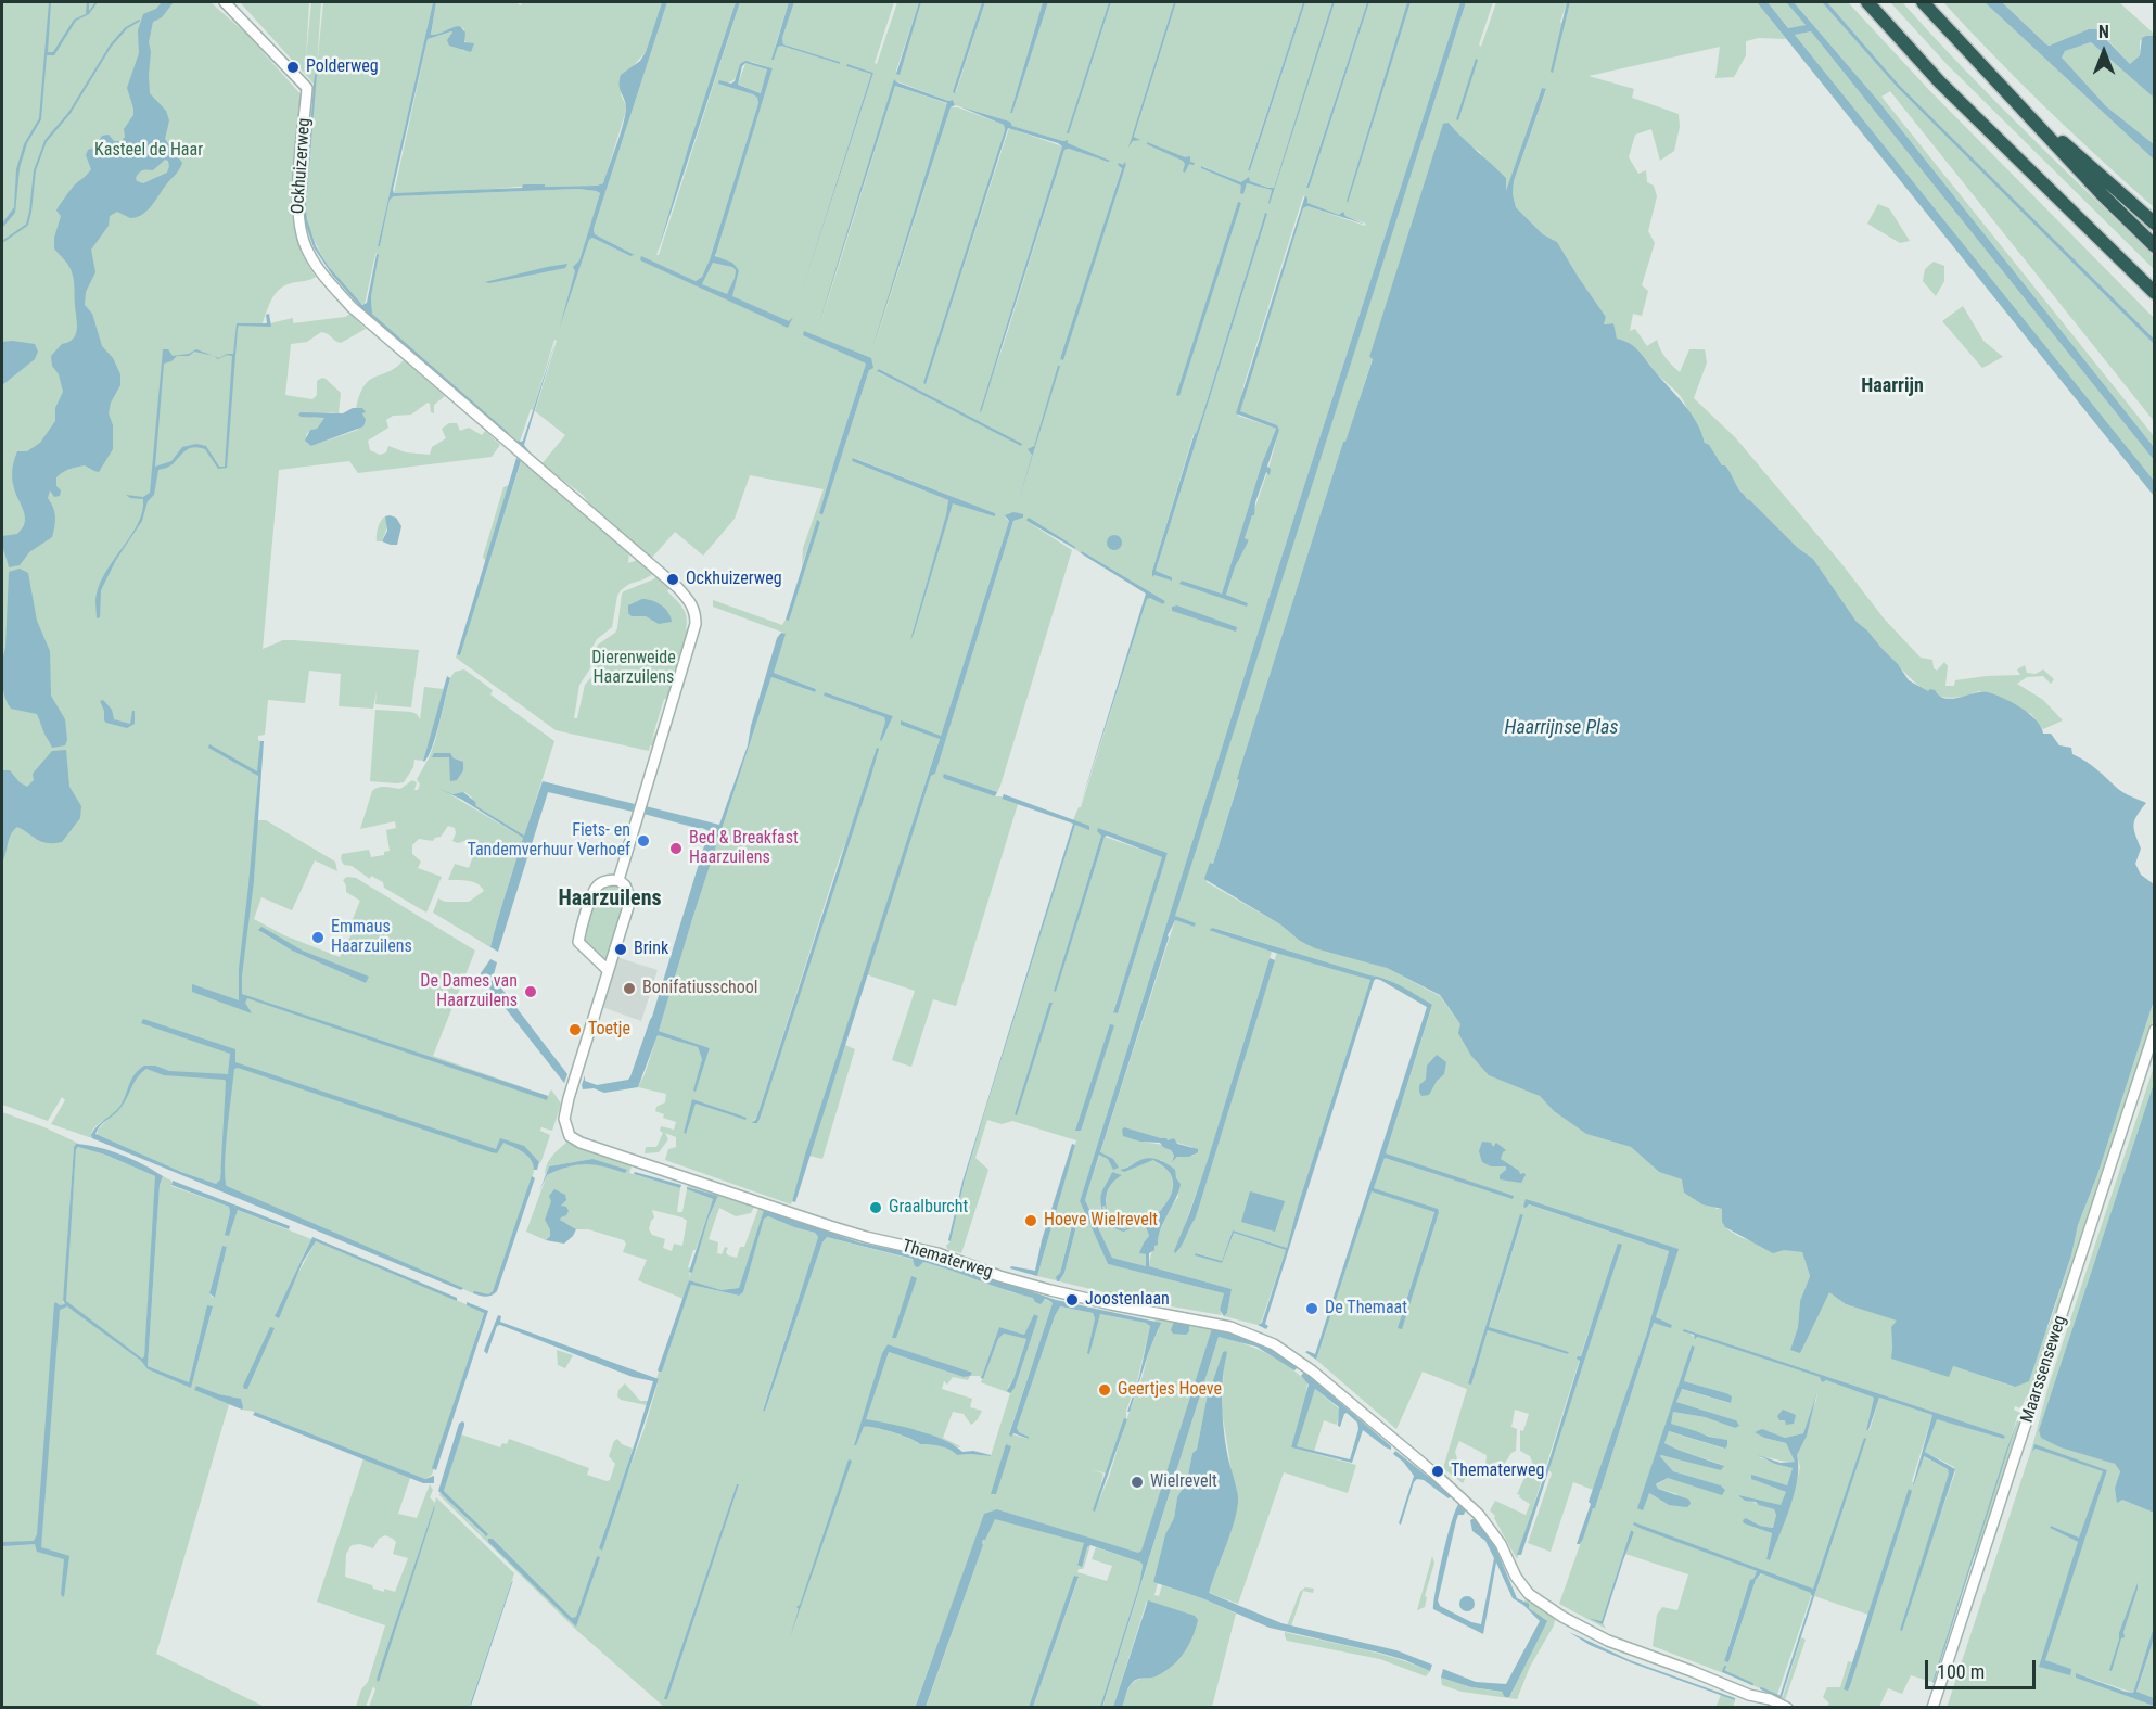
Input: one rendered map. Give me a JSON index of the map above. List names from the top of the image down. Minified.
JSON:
{"streets":{"street":["Ockhuizerweg","Thematerweg","Maarssenseweg"]},"districts":["Haarrijn","Haarzuilens"],"water":["Haarrijnse Plas"],"parks":["Kasteel de Haar","Dierenweide Haarzuilens"],"places":["Polderweg","Ockhuizerweg","Fiets- en Tandemverhuur Verhoef","Bed & Breakfast Haarzuilens","Emmaus Haarzuilens","Brink","Bonifatiusschool","De Dames van Haarzuilens","Toetje","Graalburcht","Hoeve Wielrevelt","Joostenlaan","De Themaat","Geertjes Hoeve","Thematerweg","Wielrevelt"],"scale_bar":"100 m","north":"top"}
